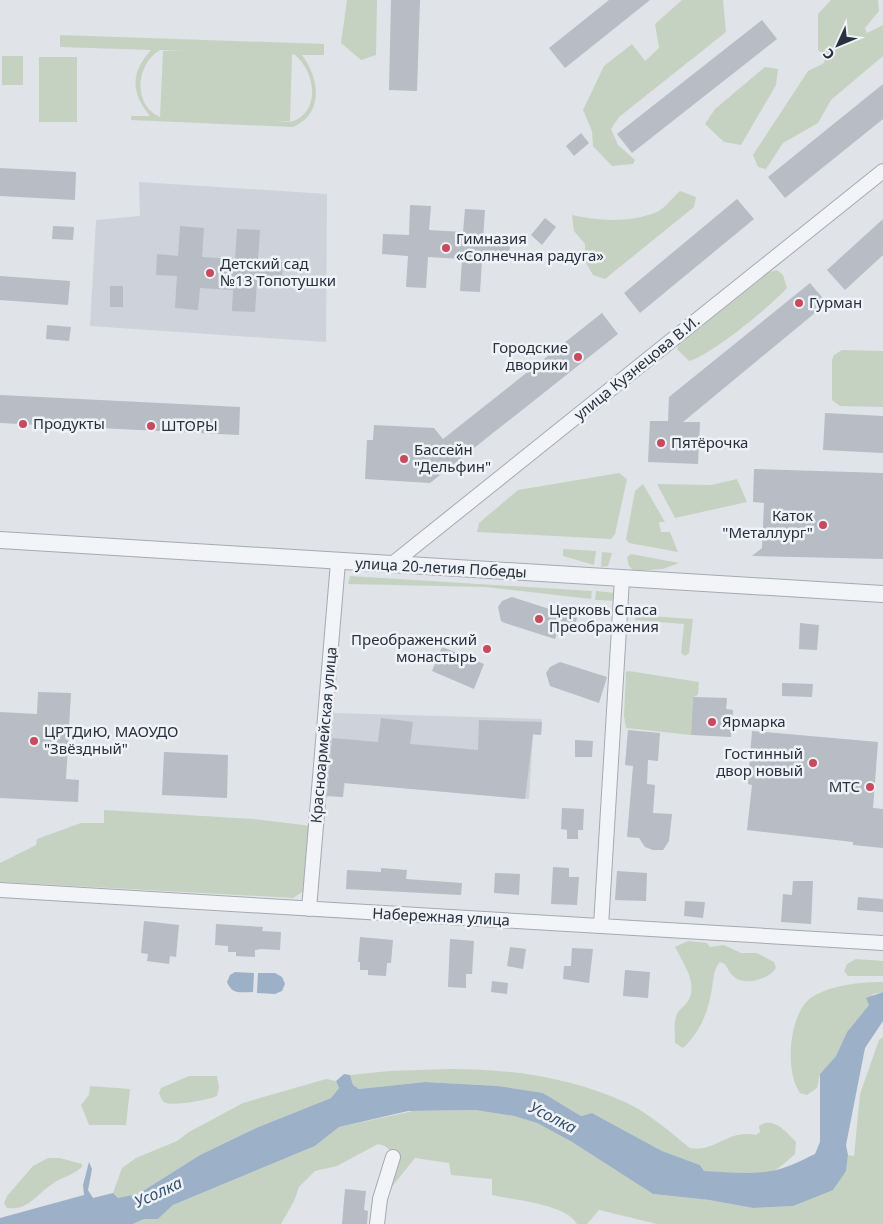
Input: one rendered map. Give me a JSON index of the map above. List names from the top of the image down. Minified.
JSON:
{"streets":{"street":["улица Кузнецова В.И.","улица 20-летия Победы","Красноармейская улица","Набережная улица"]},"crossings":[["улица Кузнецова В.И.","улица 20-летия Победы"],["улица 20-летия Победы","Красноармейская улица"],["Красноармейская улица","Набережная улица"]],"water":["Усолка"],"places":["Гимназия «Солнечная радуга»","Детский сад №13 Топотушки","Гурман","Городские дворики","Продукты","ШТОРЫ","Пятёрочка","Бассейн \"Дельфин\"","Каток \"Металлург\"","Церковь Спаса Преображения","Преображенский монастырь","Ярмарка","ЦРТДиЮ, МАОУДО \"Звёздный\"","Гостинный двор новый","МТС"],"north":"bottom left"}
